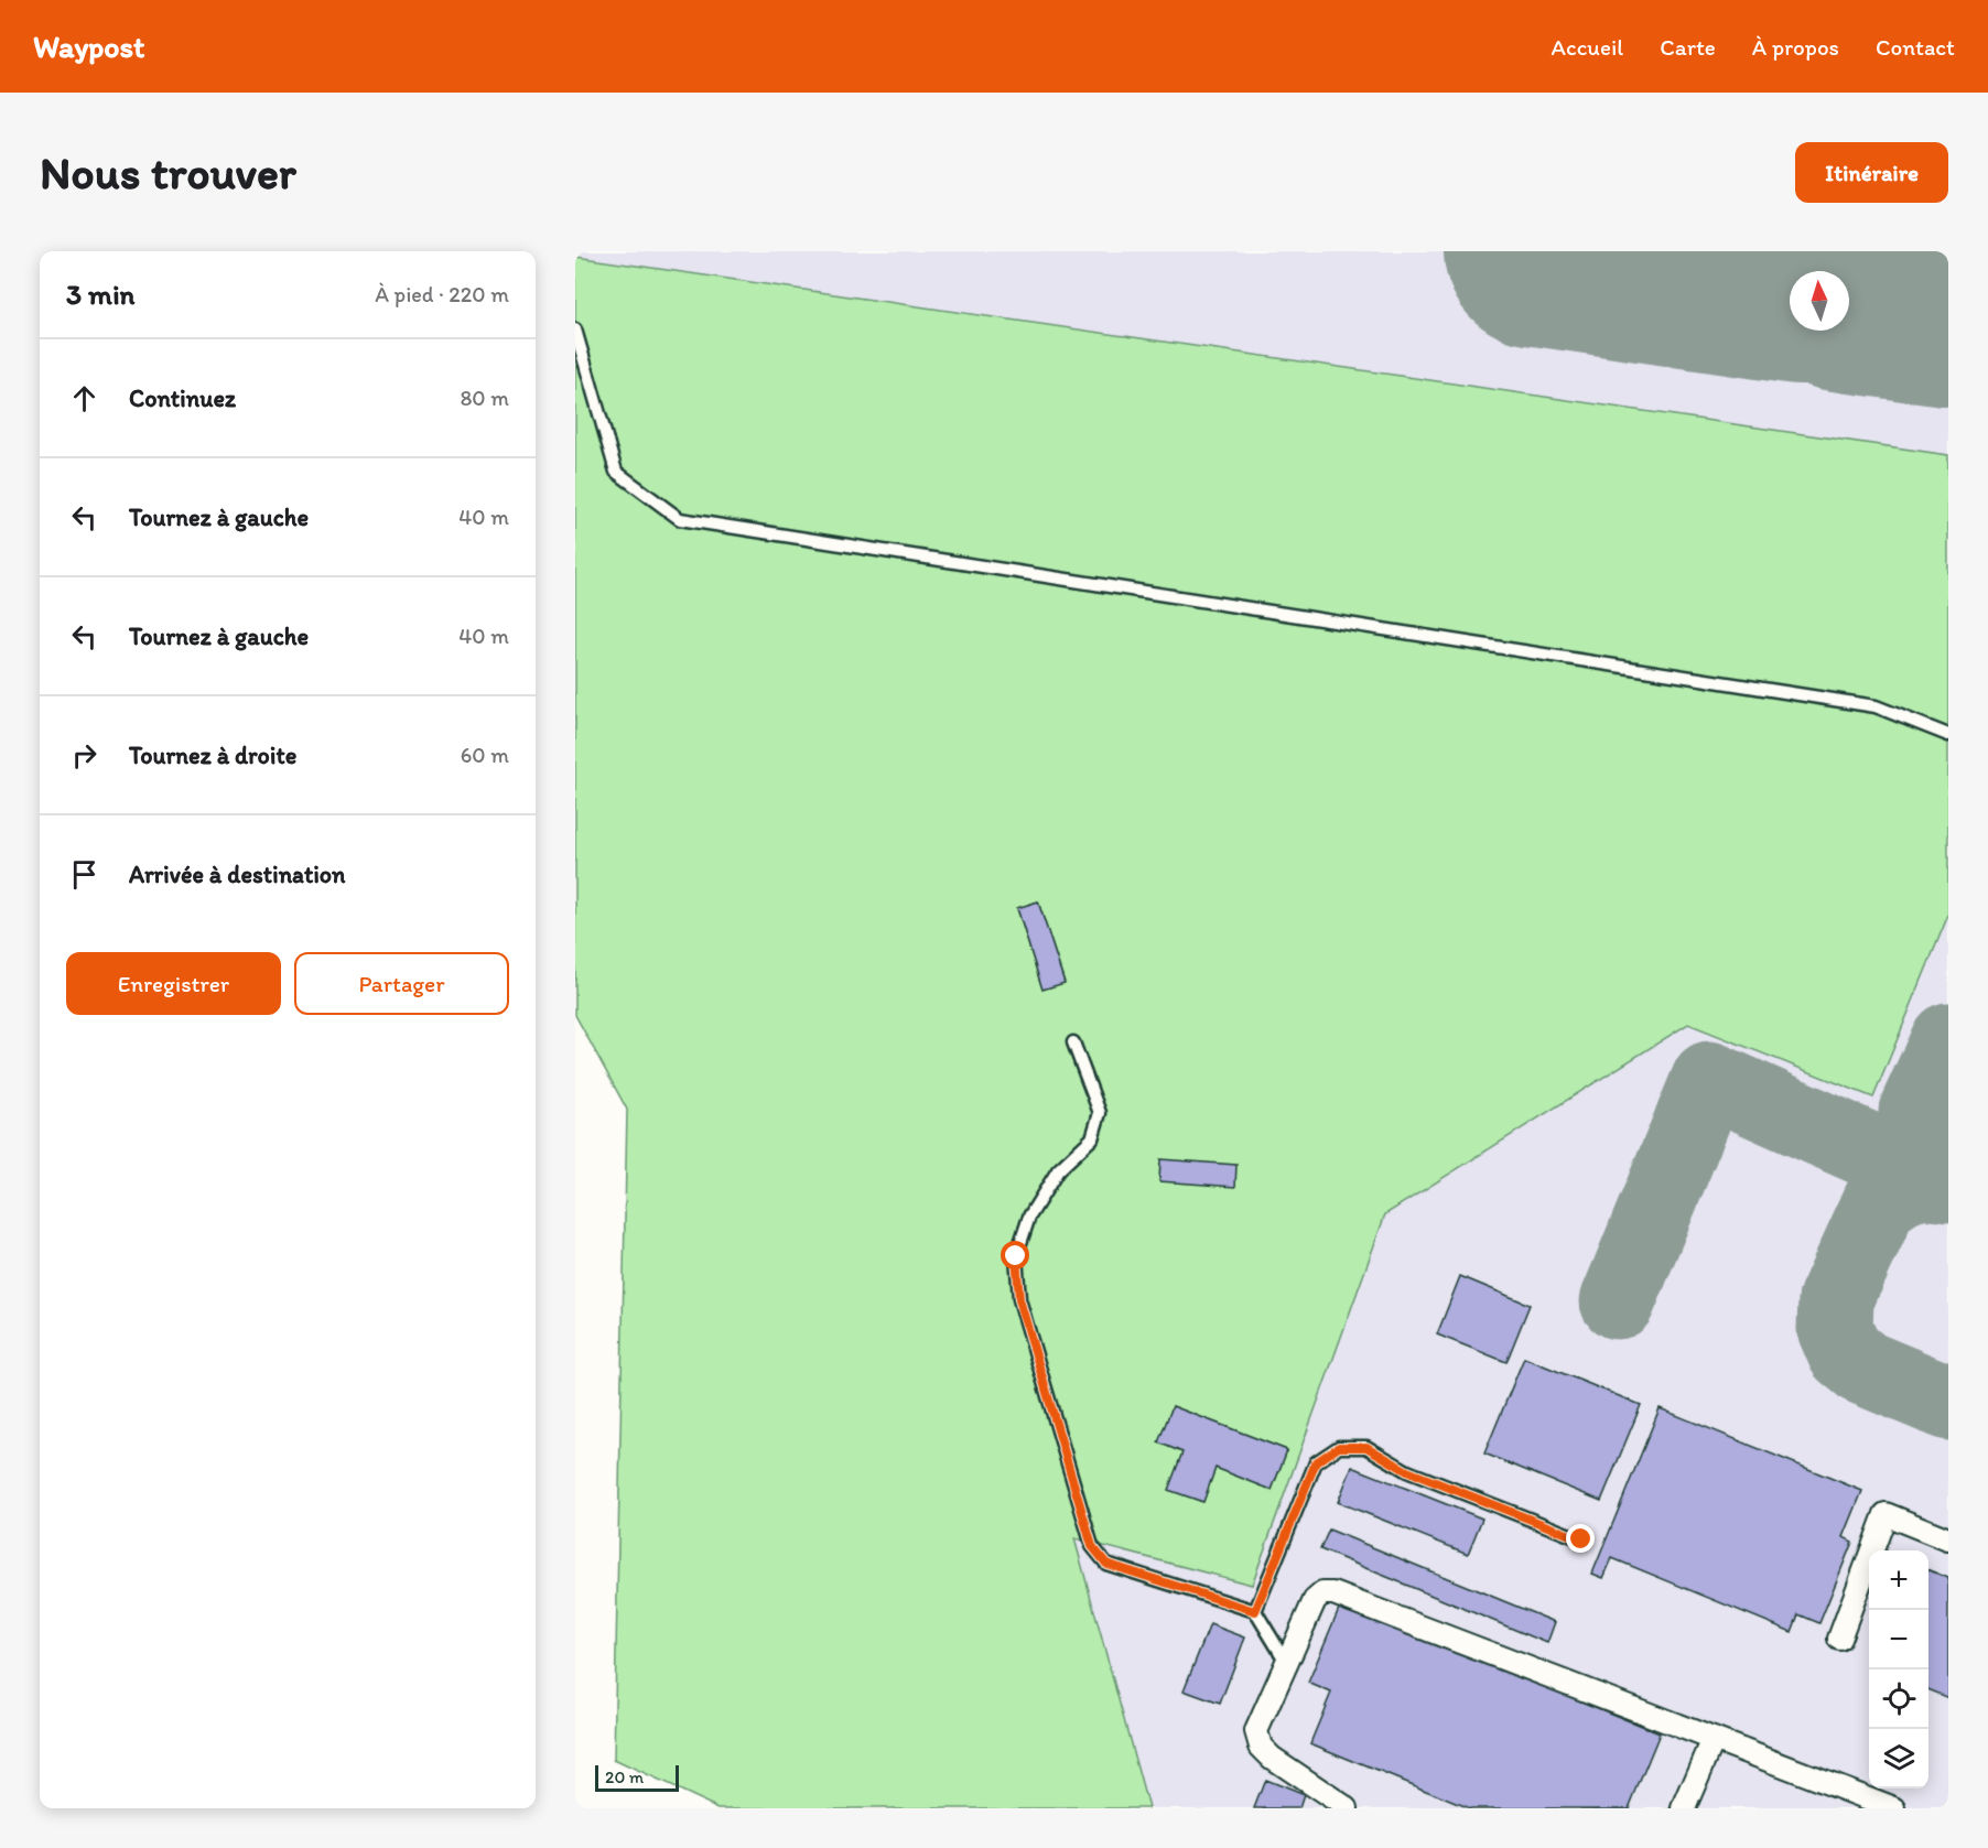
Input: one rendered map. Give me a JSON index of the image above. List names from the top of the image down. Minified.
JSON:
{"scale_bar":"20 m","north":"top","page":{"header":"Waypost","nav":["Accueil","Carte","À propos","Contact"],"buttons":["Itinéraire",["Enregistrer","Partager"]],"title":"Nous trouver","heading":["3 min","À pied · 220 m"],"list":[["Continuez","80 m"],["Tournez à gauche","40 m"],["Tournez à gauche","40 m"],["Tournez à droite","60 m"],"Arrivée à destination"],"map_buttons":["+","−"],"scale":"20 m"}}
